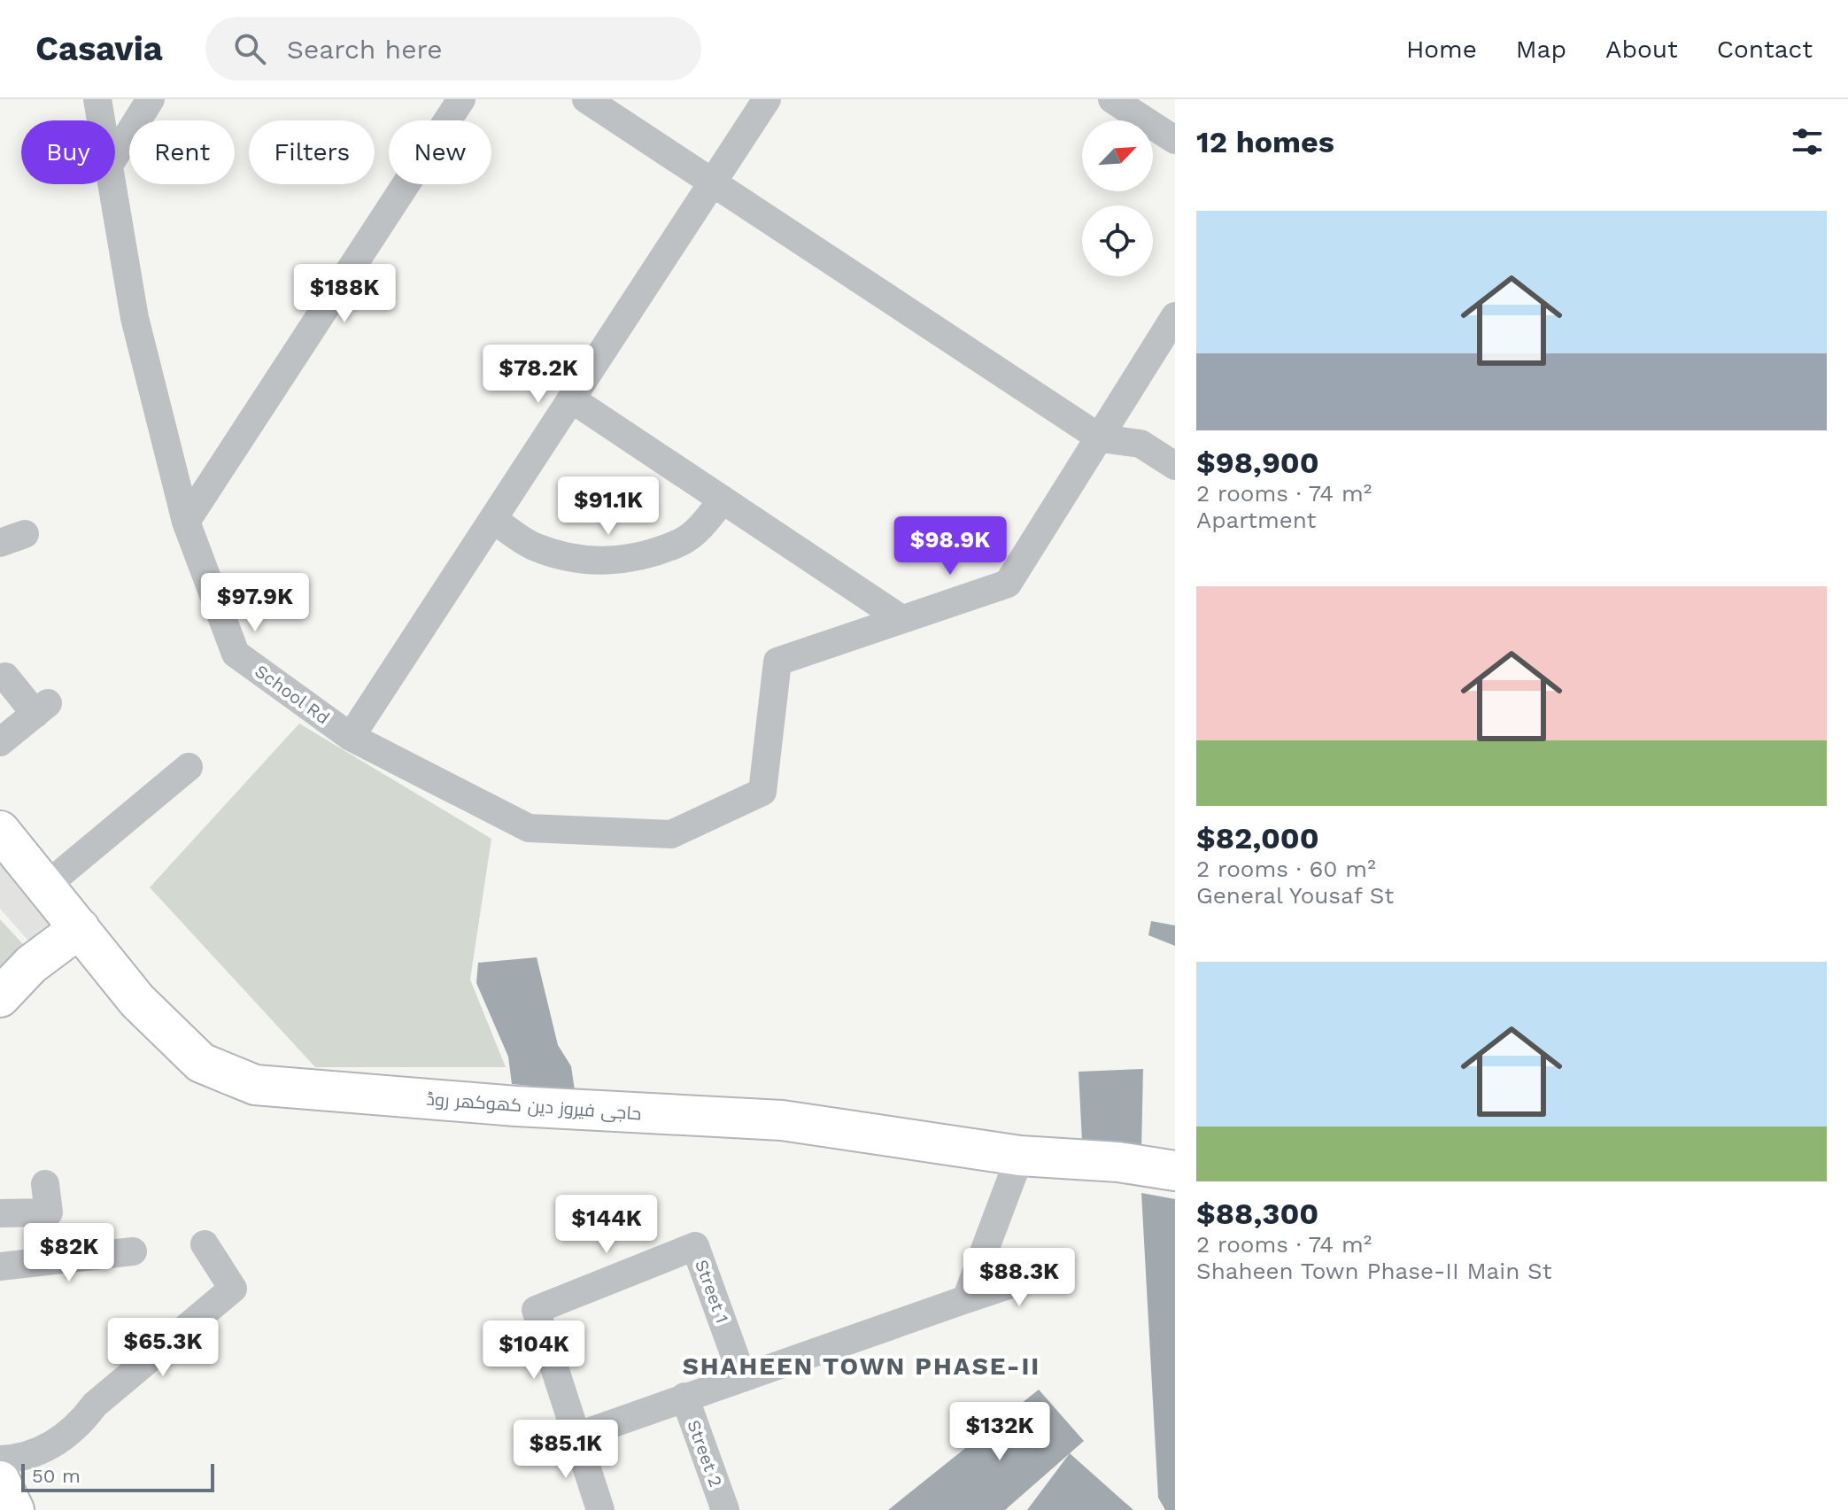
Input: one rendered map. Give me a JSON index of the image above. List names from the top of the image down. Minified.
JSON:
{"streets":{"street":["School Rd","حاجی فیروز دین کھوکھر روڈ","Street 1","Street 2"]},"districts":["SHAHEEN TOWN PHASE-II"],"scale_bar":"50 m","north":"top right","page":{"header":"Casavia","search":"Search here","nav":["Home","Map","About","Contact"],"heading":"12 homes","chip":["Buy","Rent","Filters","New"],"list":[{"name":"$98,900","note":"2 rooms · 74 m² · Apartment"},{"name":"$82,000","note":"2 rooms · 60 m² · General Yousaf St"},{"name":"$88,300","note":"2 rooms · 74 m² · Shaheen Town Phase-II Main St"}],"price":["$188K","$78.2K","$91.1K","$98.9K","$97.9K","$144K","$82K","$88.3K","$65.3K","$104K","$132K","$85.1K"],"scale":"50 m"}}
